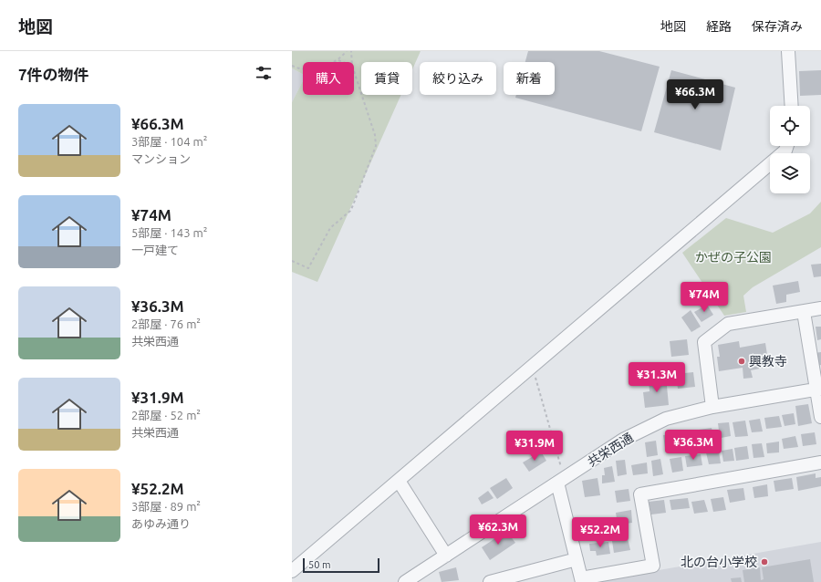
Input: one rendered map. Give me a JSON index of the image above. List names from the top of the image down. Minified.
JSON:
{"streets":{"street":["共栄西通"]},"parks":["かぜの子公園"],"places":["興教寺","北の台小学校"],"scale_bar":"50 m","page":{"header":"地図","nav":["地図","経路","保存済み"],"heading":"7件の物件","chip":["購入","賃貸","絞り込み","新着"],"price":["¥66.3M","¥74M","¥31.3M","¥36.3M","¥31.9M","¥62.3M","¥52.2M"],"list":[{"name":"¥66.3M","note":"3部屋 · 104 m² · マンション"},{"name":"¥74M","note":"5部屋 · 143 m² · 一戸建て"},{"name":"¥36.3M","note":"2部屋 · 76 m² · 共栄西通"},{"name":"¥31.9M","note":"2部屋 · 52 m² · 共栄西通"},{"name":"¥52.2M","note":"3部屋 · 89 m² · あゆみ通り"}],"scale":"50 m"}}
